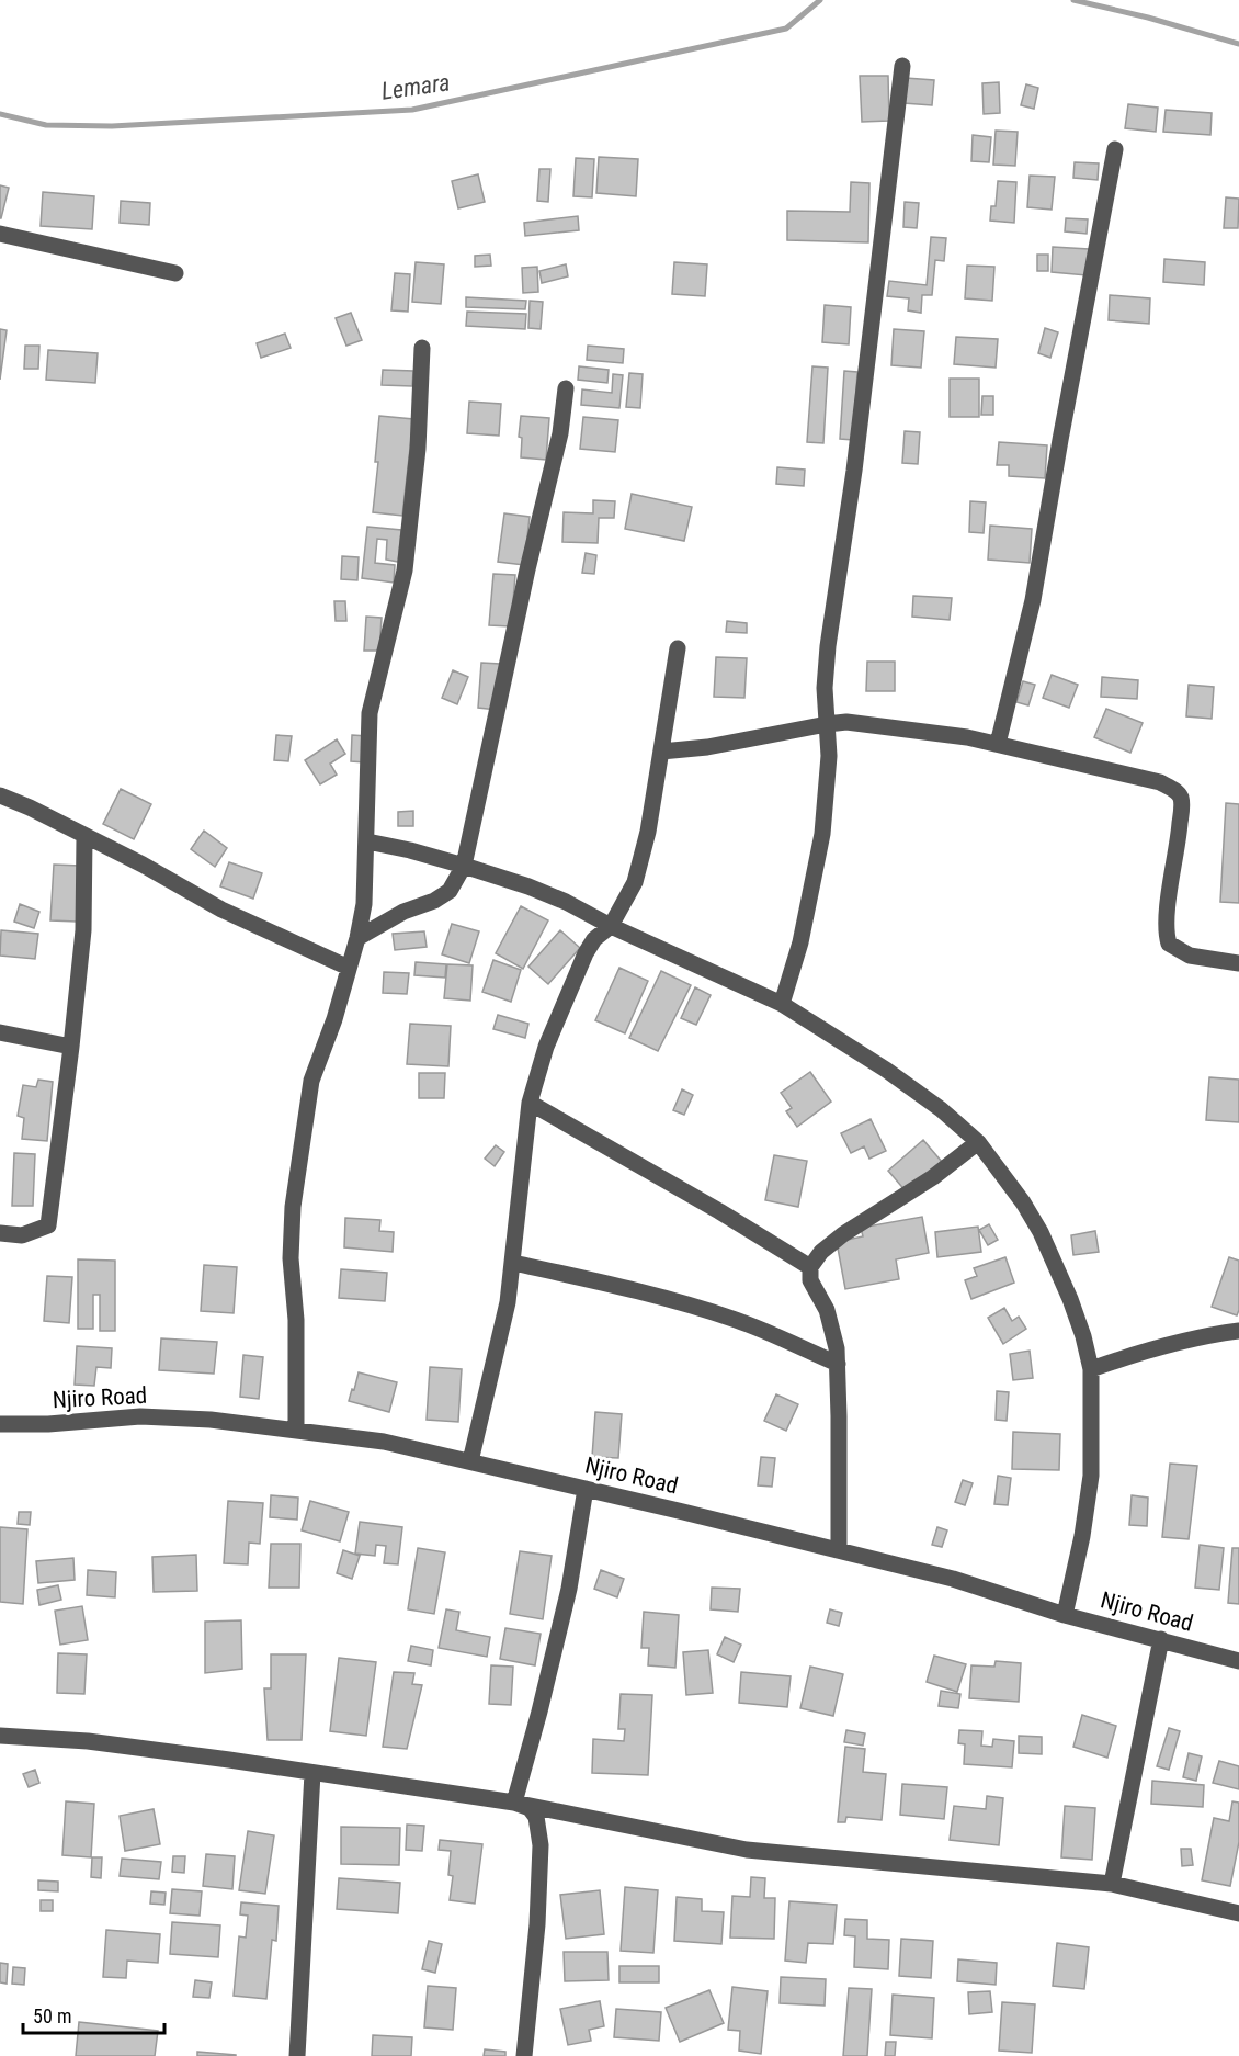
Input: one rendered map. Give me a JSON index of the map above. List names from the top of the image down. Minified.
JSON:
{"streets":{"street":["Njiro Road"]},"water":["Lemara"],"scale_bar":"50 m"}
